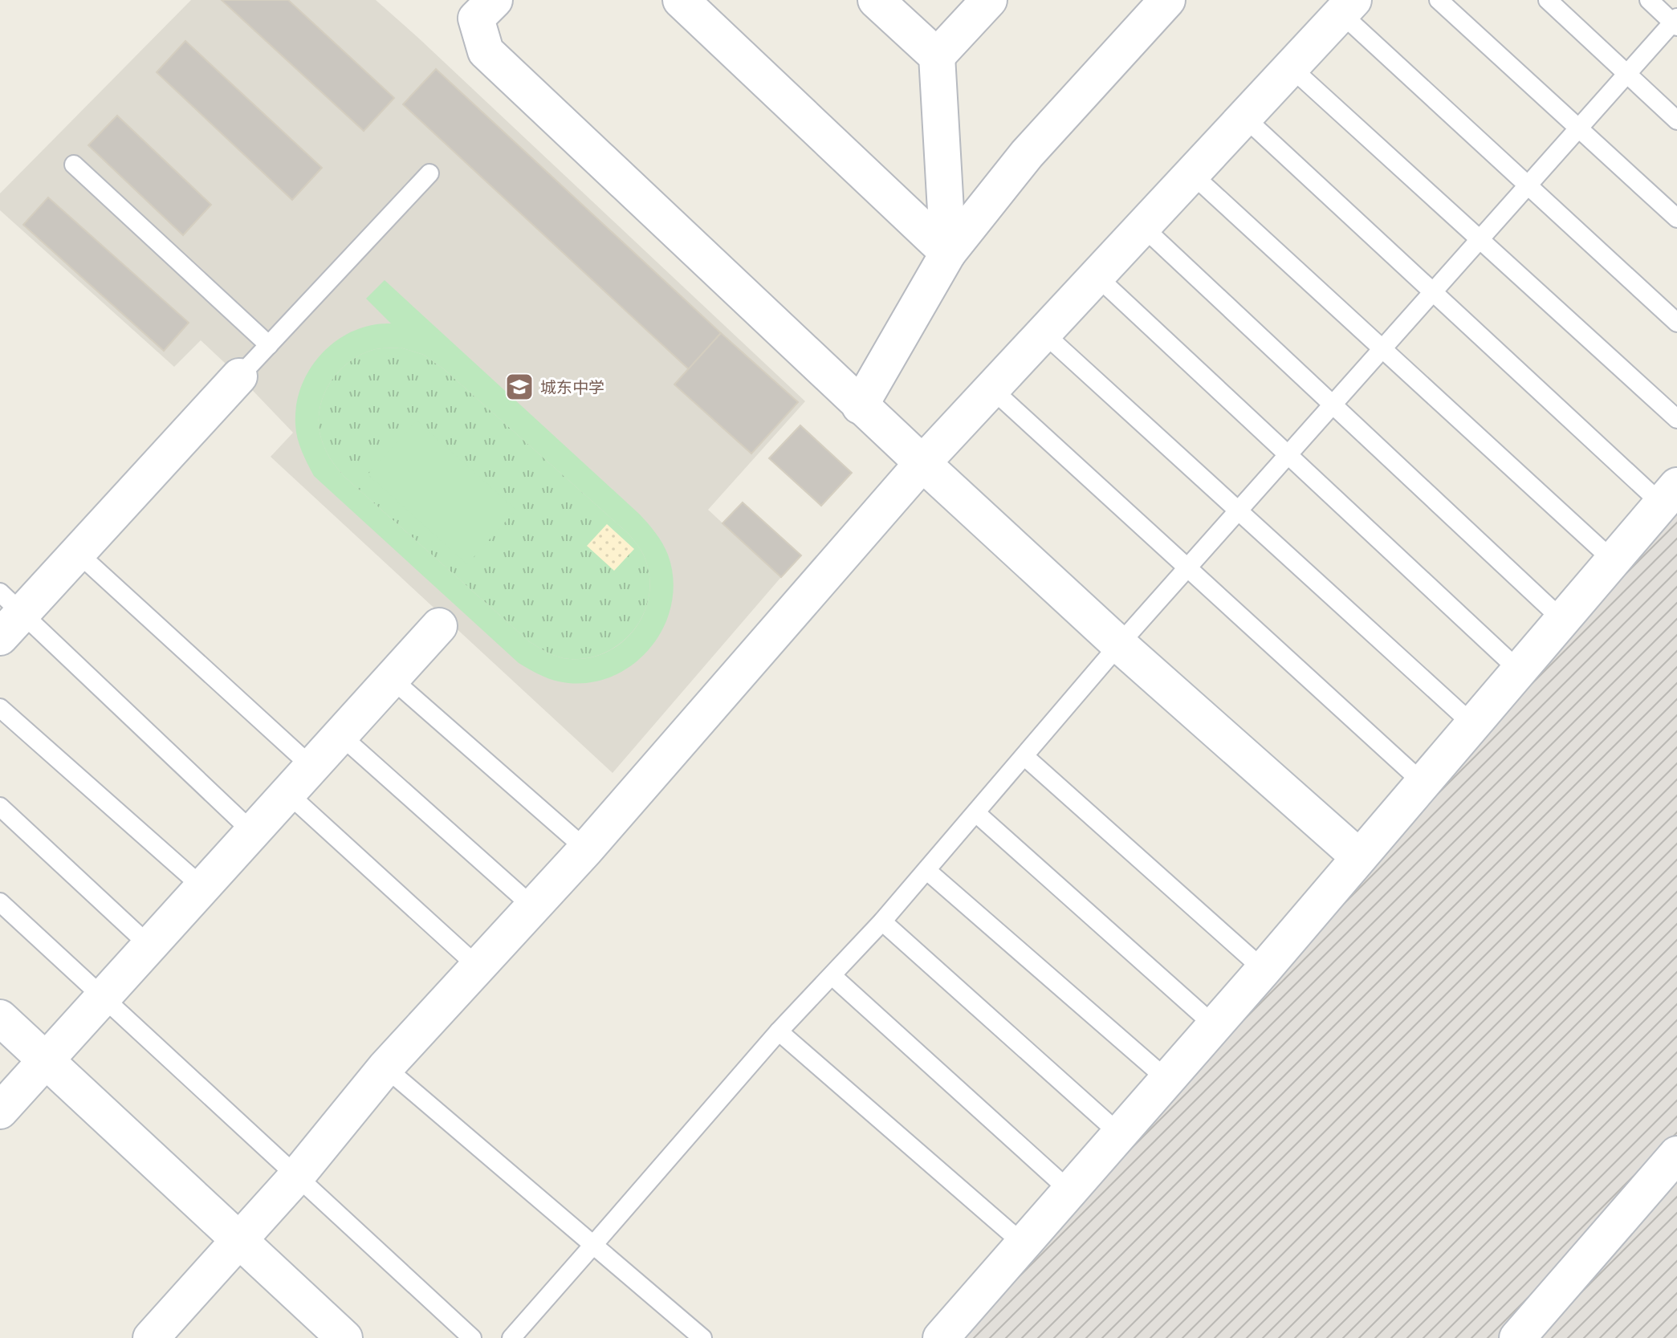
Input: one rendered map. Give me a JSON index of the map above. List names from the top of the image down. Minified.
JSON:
{"places":{"school or university":["城东中学"]}}
